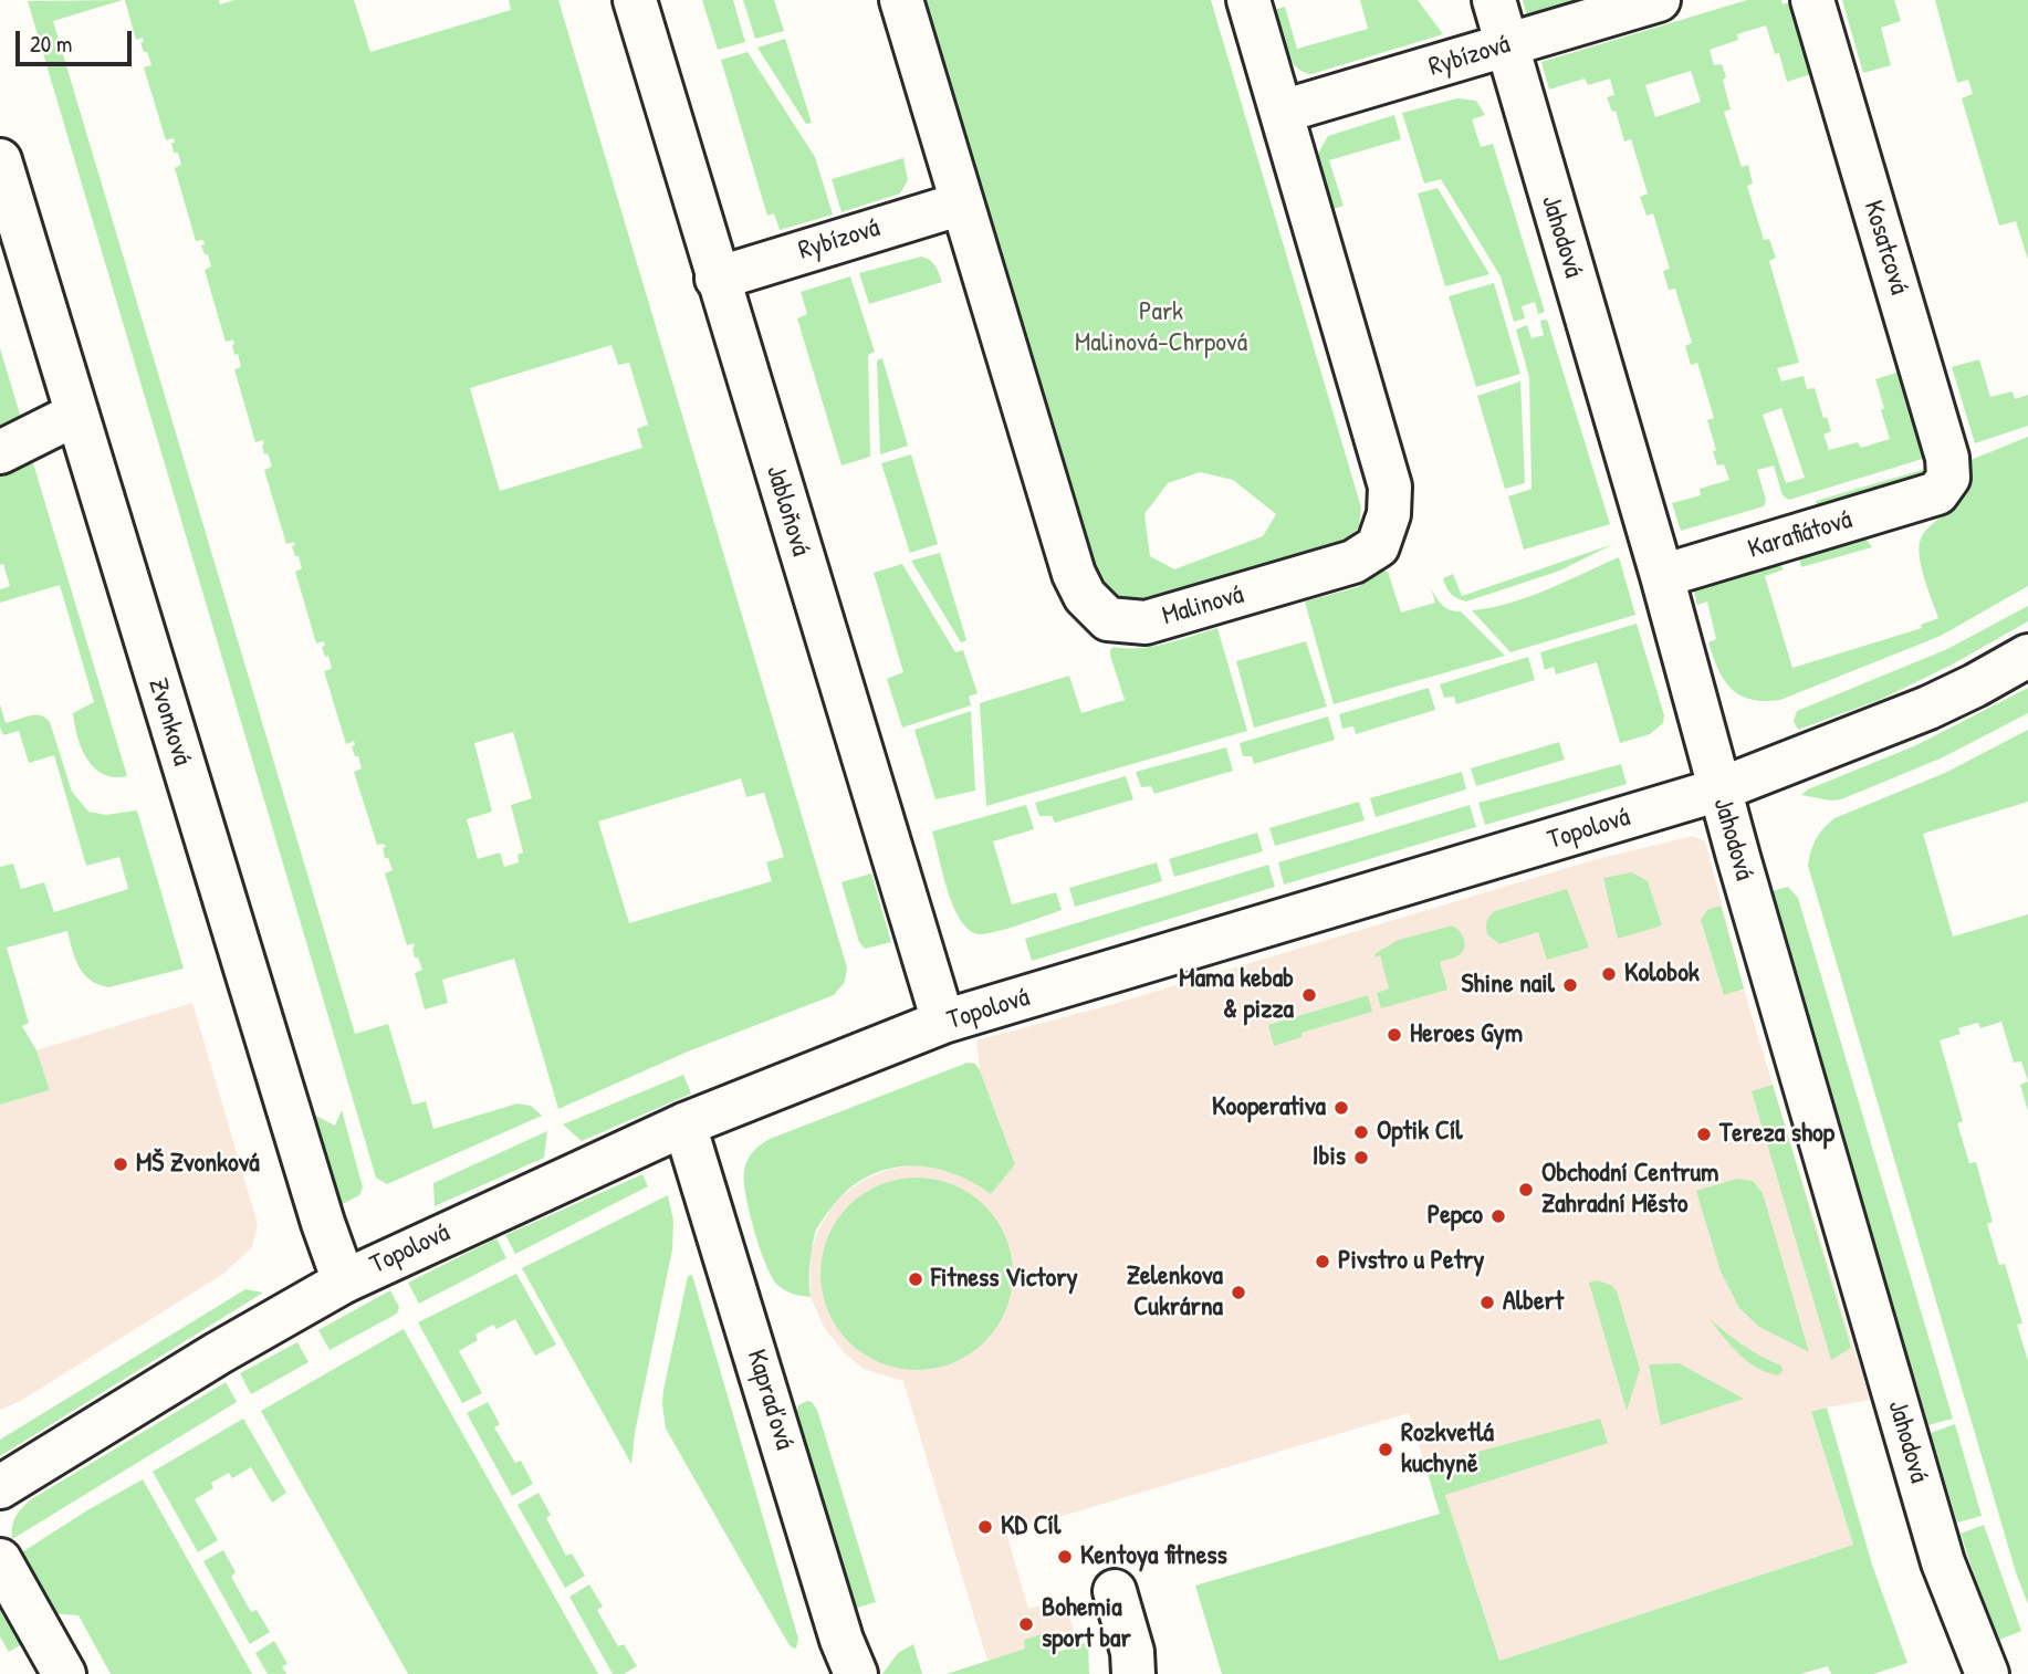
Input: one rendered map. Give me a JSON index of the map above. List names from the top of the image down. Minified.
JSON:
{"streets":{"street":["Rybízová","Jahodová","Kosatcová","Jabloňová","Karafiátová","Malinová","Zvonková","Topolová","Kapraďová"]},"crossings":[["Rybízová","Jahodová"],["Rybízová","Jabloňová"],["Rybízová","Malinová"],["Jahodová","Karafiátová"],["Jahodová","Topolová"],["Kosatcová","Karafiátová"],["Jabloňová","Topolová"],["Zvonková","Topolová"],["Topolová","Kapraďová"]],"parks":["Park Malinová-Chrpová"],"places":["Kolobok","Shine nail","Mama kebab & pizza","Heroes Gym","Kooperativa","Optik Cíl","Tereza shop","Ibis","MŠ Zvonková","Obchodní Centrum Zahradní Město","Pepco","Pivstro u Petry","Fitness Victory","Zelenkova Cukrárna","Albert","Rozkvetlá kuchyně","KD Cíl","Kentoya fitness","Bohemia sport bar"],"scale_bar":"20 m"}
